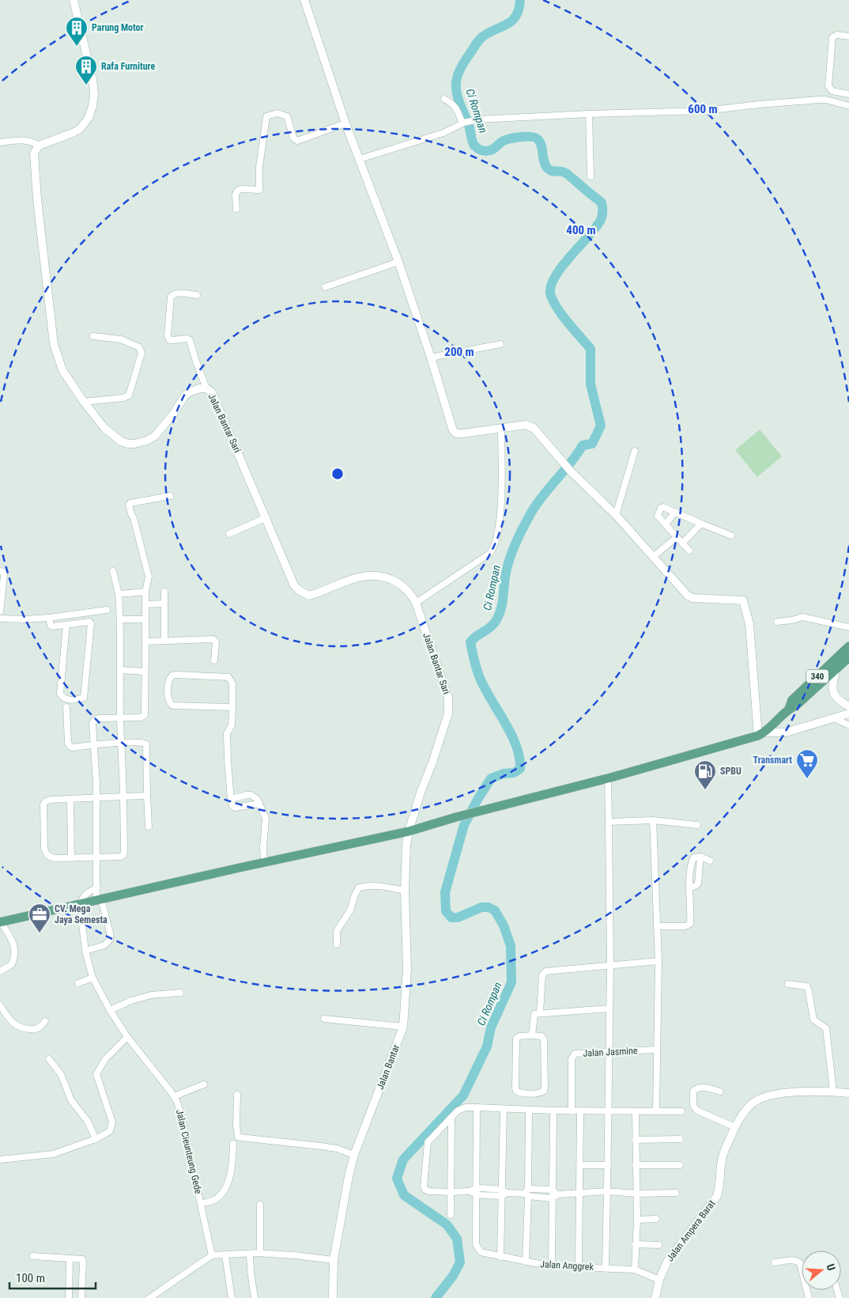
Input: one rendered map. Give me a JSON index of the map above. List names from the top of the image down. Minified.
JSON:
{"streets":{"main road":["340"],"street":["Jalan Bantar Sari","Jalan Jasmine","Jalan Bantar","Jalan Cieunteung Gede","Jalan Ampera Barat","Jalan Anggrek"]},"crossings":[["Jalan Bantar Sari","Jalan Bantar"],["Jalan Ampera Barat","Jalan Anggrek"]],"water":["Ci Rompan"],"places":{"building":["Parung Motor","Rafa Furniture"],"supermarket":["Transmart"],"fuel station":["SPBU"],"office":["CV. Mega Jaya Semesta"]},"scale_bar":"100 m","north":"right","rings":["600 m","400 m","200 m"]}
